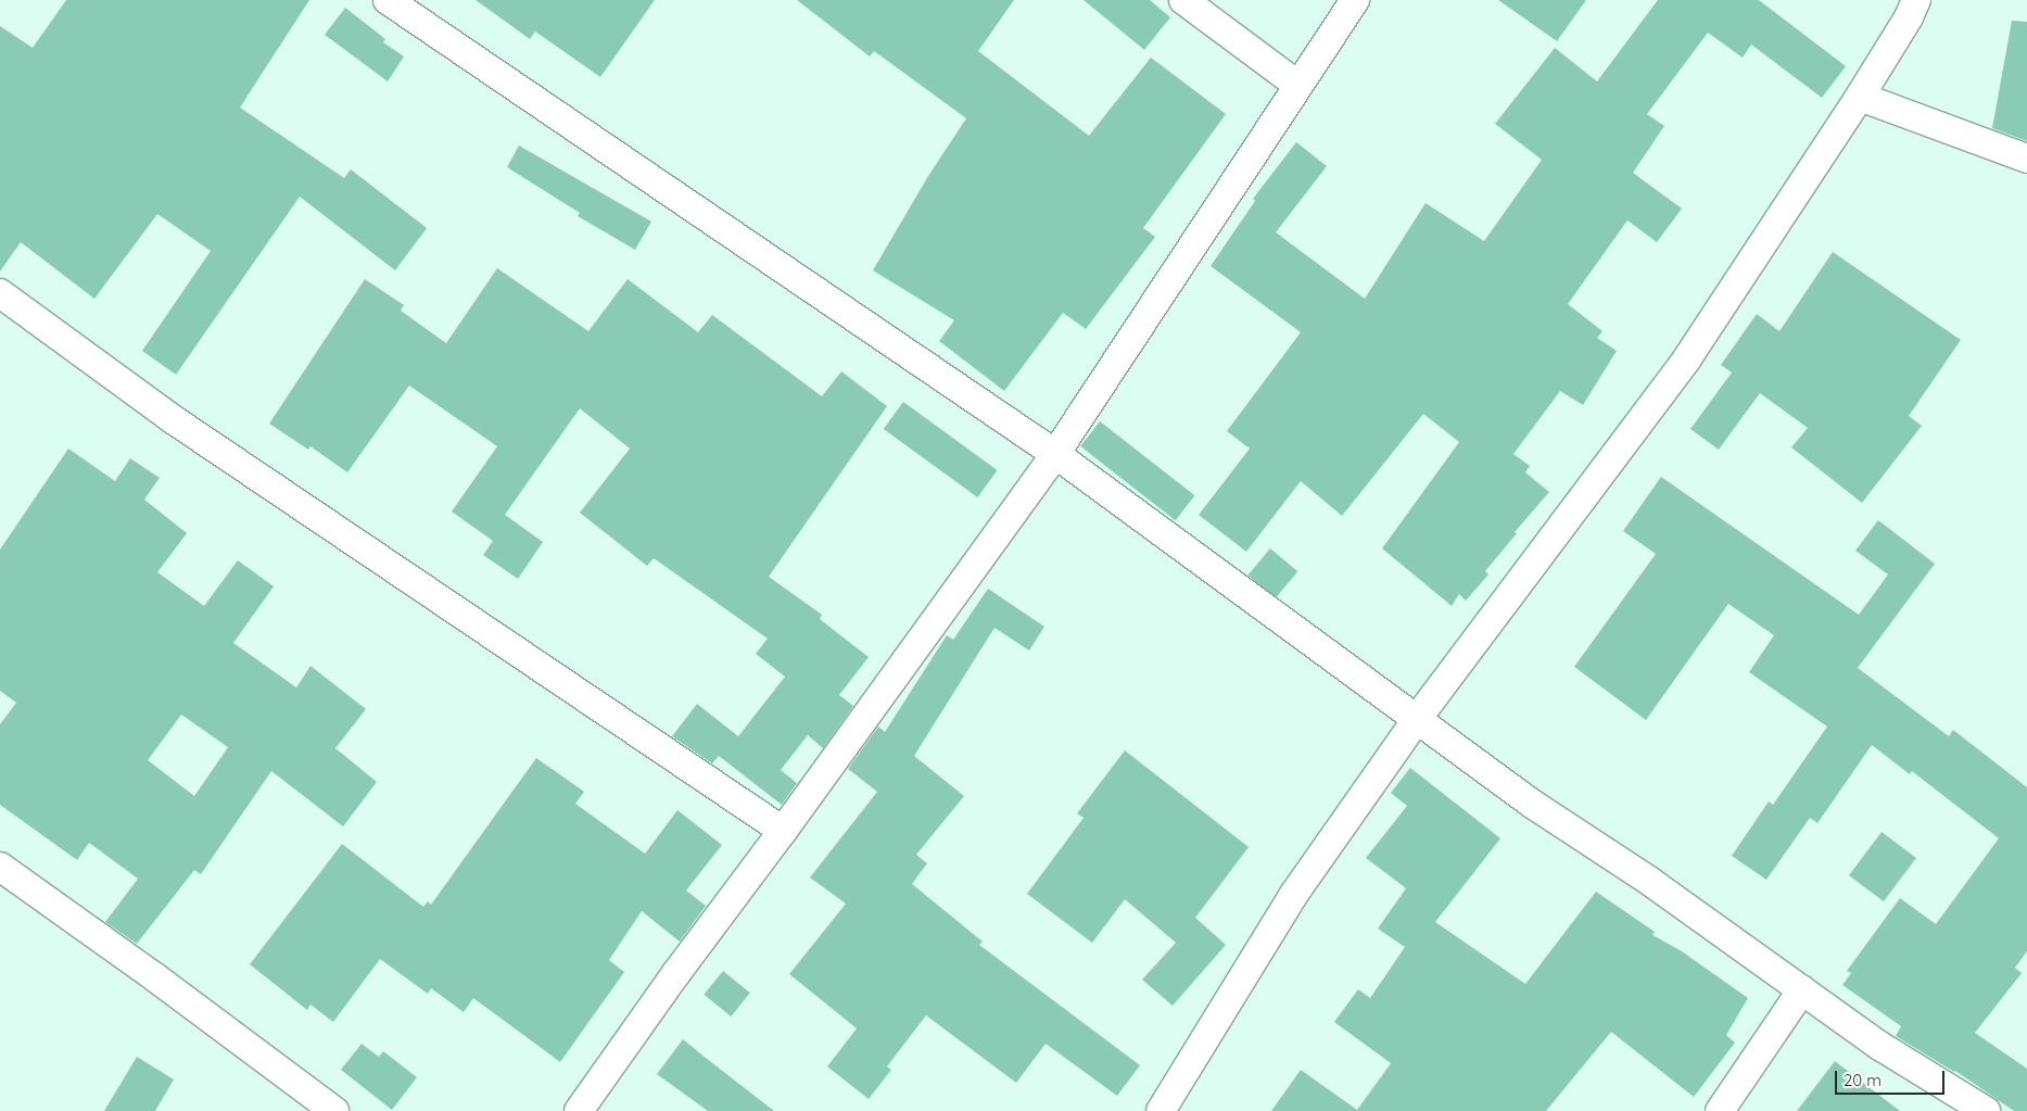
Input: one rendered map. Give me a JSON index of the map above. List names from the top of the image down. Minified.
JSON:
{"scale_bar":"20 m"}
